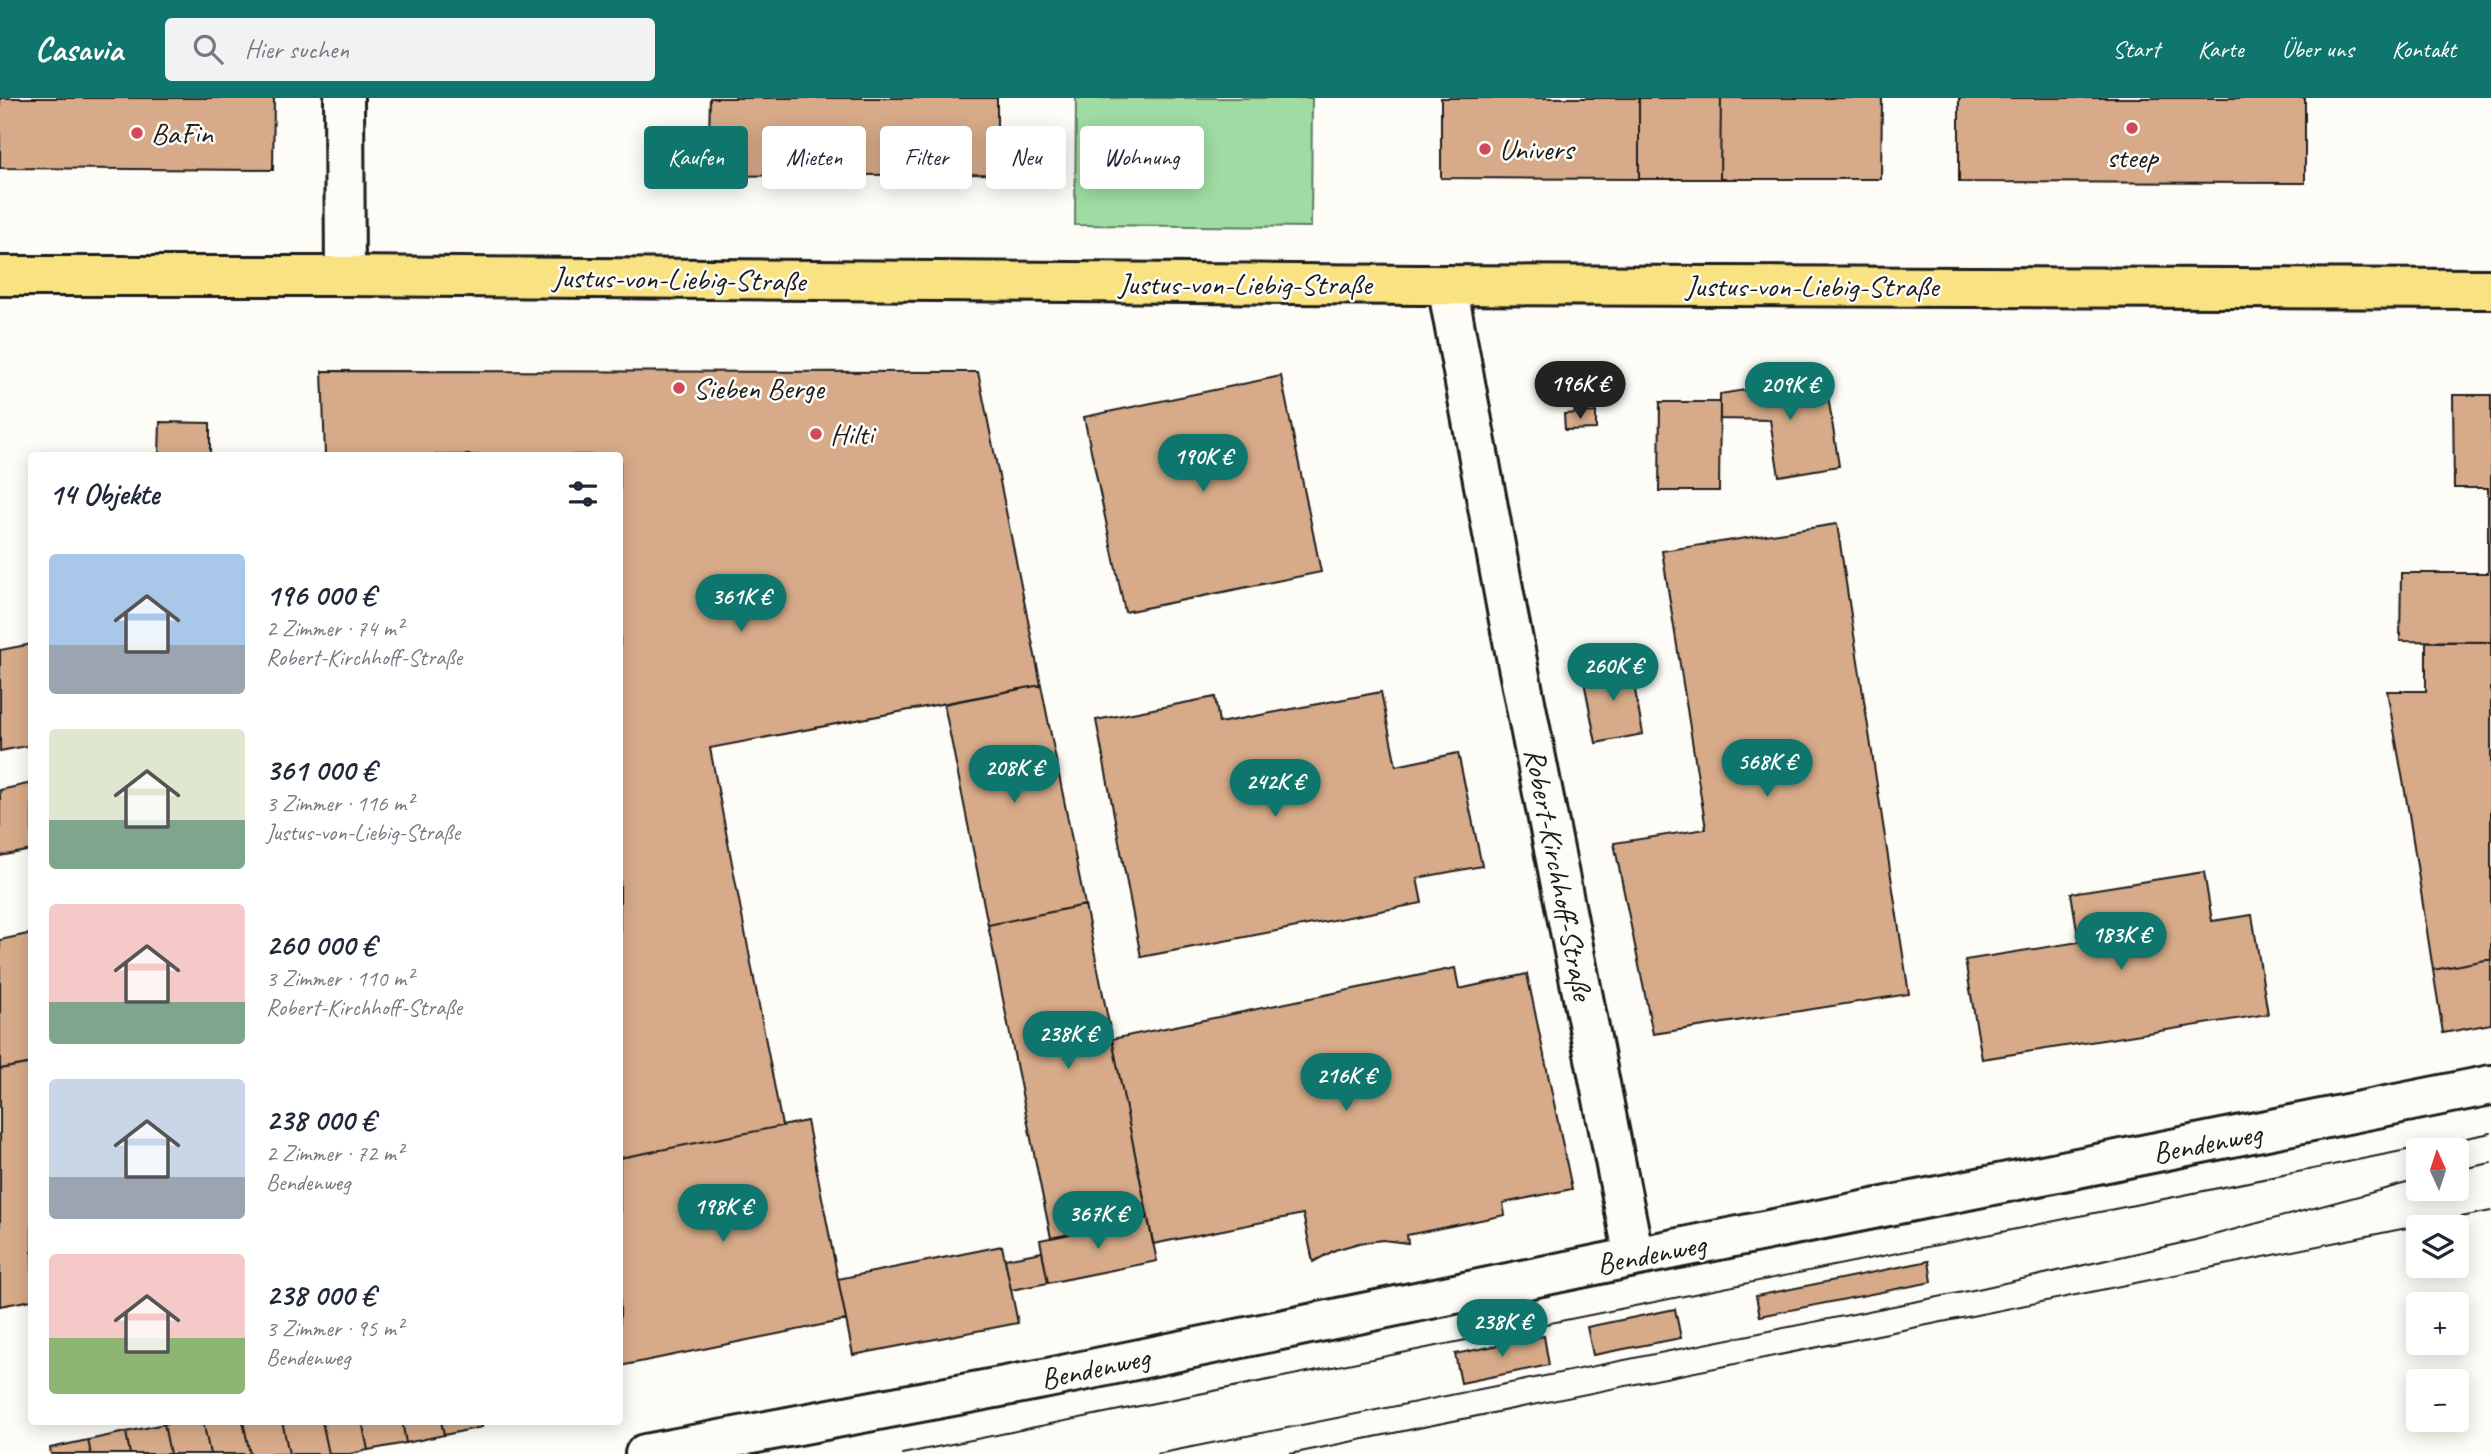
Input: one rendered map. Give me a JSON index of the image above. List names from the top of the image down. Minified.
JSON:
{"streets":{"main road":["Justus-von-Liebig-Straße"],"street":["Robert-Kirchhoff-Straße","Bendenweg"]},"crossings":[["Justus-von-Liebig-Straße","Robert-Kirchhoff-Straße"],["Robert-Kirchhoff-Straße","Bendenweg"]],"places":["steep","BaFin","Univers","Sieben Berge","Hilti"],"north":"top","page":{"header":"Casavia","search":"Hier suchen","nav":["Start","Karte","Über uns","Kontakt"],"chip":["Kaufen","Mieten","Filter","Neu","Wohnung"],"price":["196K €","209K €","190K €","361K €","260K €","568K €","208K €","242K €","183K €","238K €","216K €","198K €","367K €","238K €"],"heading":"14 Objekte","list":[{"name":"196 000 €","note":"2 Zimmer · 74 m² · Robert-Kirchhoff-Straße"},{"name":"361 000 €","note":"3 Zimmer · 116 m² · Justus-von-Liebig-Straße"},{"name":"260 000 €","note":"3 Zimmer · 110 m² · Robert-Kirchhoff-Straße"},{"name":"238 000 €","note":"2 Zimmer · 72 m² · Bendenweg"},{"name":"238 000 €","note":"3 Zimmer · 95 m² · Bendenweg"}],"map_buttons":["+","−"]}}
